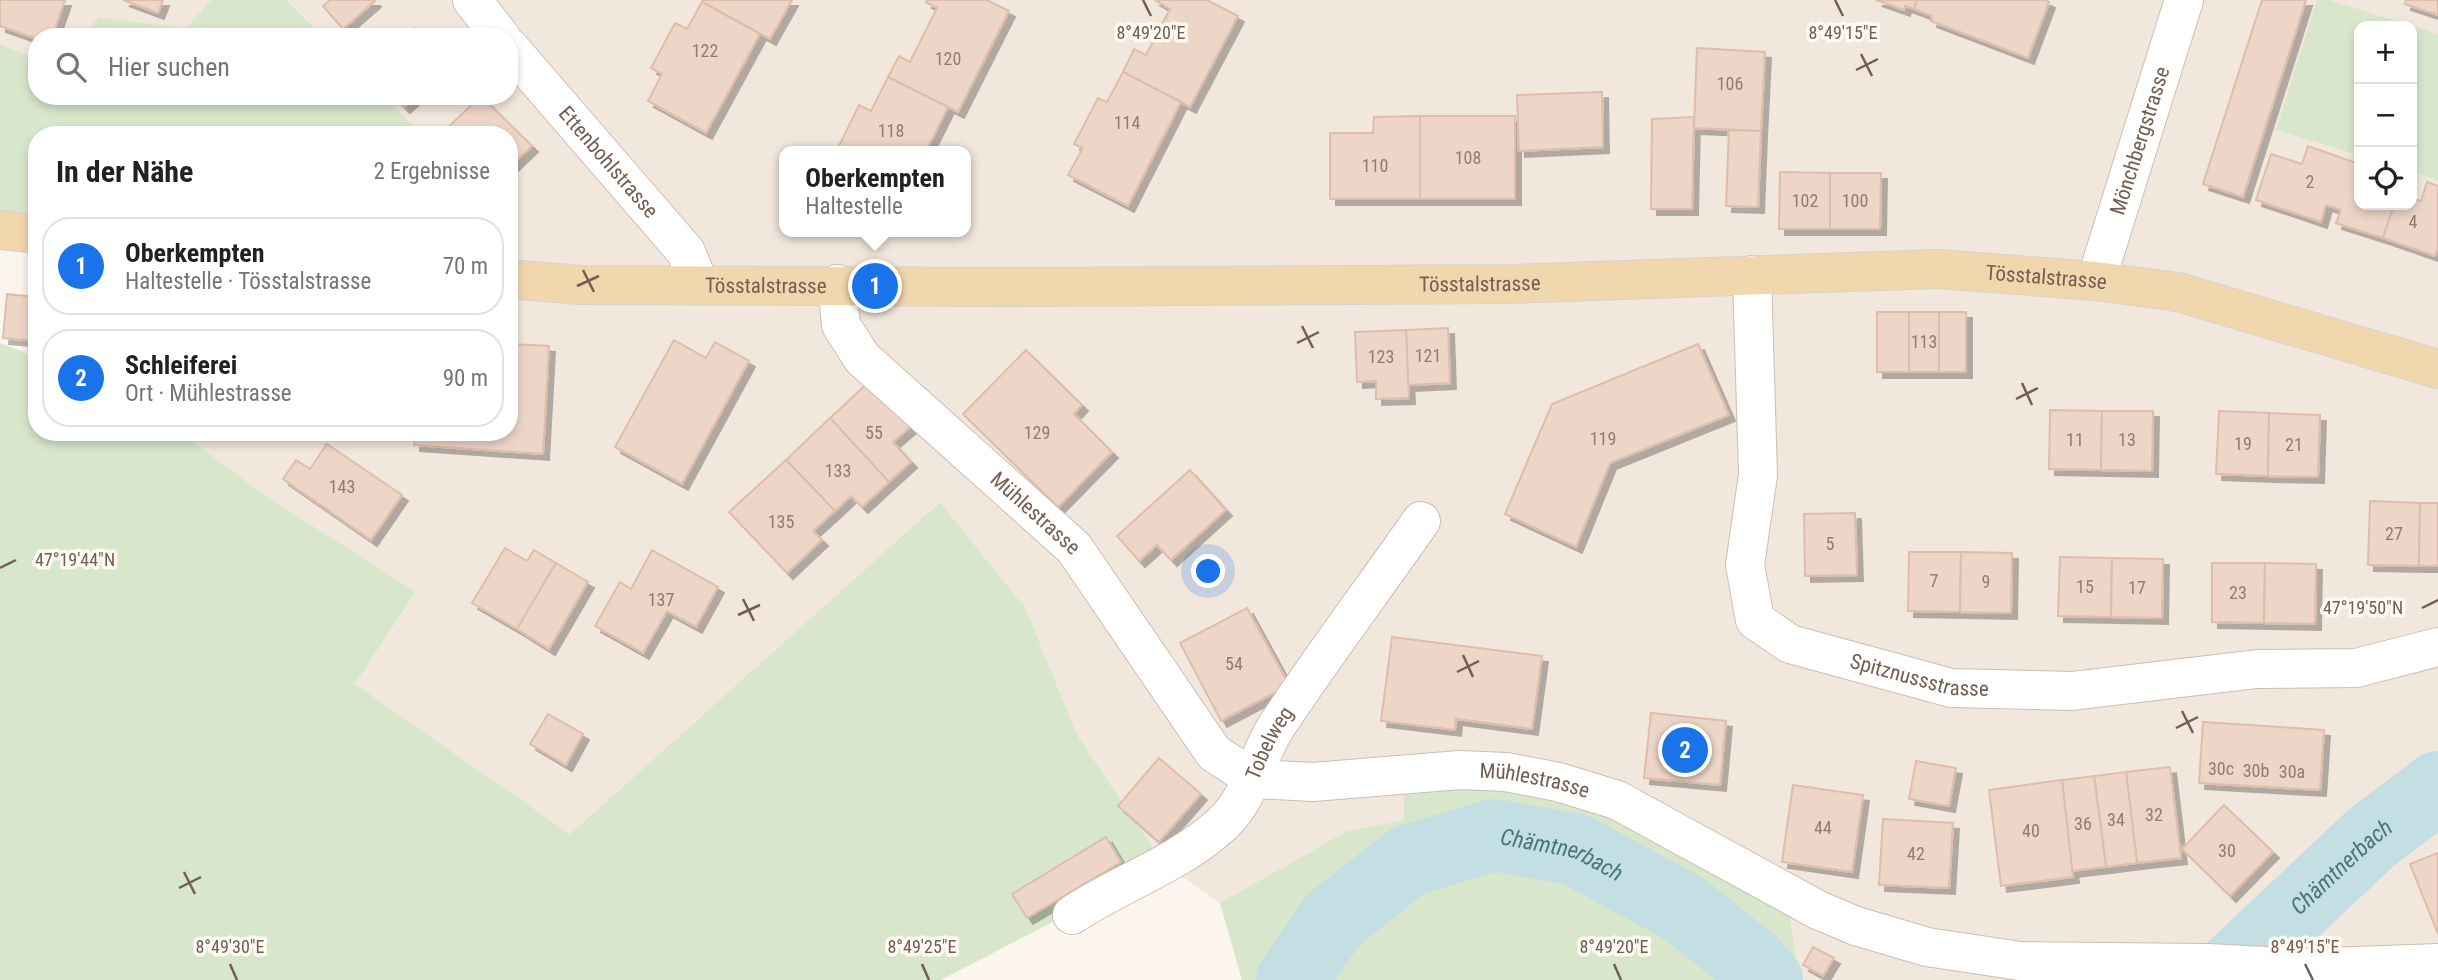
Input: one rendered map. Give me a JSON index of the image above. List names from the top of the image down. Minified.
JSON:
{"streets":{"main road":["Tösstalstrasse"],"street":["Mönchbergstrasse","Ettenbohlstrasse","Mühlestrasse","Spitznussstrasse","Tobelweg"]},"crossings":[["Mönchbergstrasse","Tösstalstrasse"],["Ettenbohlstrasse","Tösstalstrasse"],["Tösstalstrasse","Mühlestrasse"],["Tösstalstrasse","Spitznussstrasse"],["Mühlestrasse","Tobelweg"]],"water":["Chämtnerbach"],"house_numbers":["122","120","106","114","118","108","110","2","102","100","4","113","121","123","55","129","119","11","13","19","21","133","143","135","27","5","7","9","15","17","23","137","54","30c","30b","30a","32","34","36","44","40","30","42"],"page":{"map_buttons":["+","−"],"search":"Hier suchen","heading":["In der Nähe","2 Ergebnisse"],"popup":["Oberkempten","Haltestelle"],"list":[{"mark":"1","name":"Oberkempten","note":"Haltestelle · Tösstalstrasse","value":"70 m"},{"mark":"2","name":"Schleiferei","note":"Ort · Mühlestrasse","value":"90 m"}],"pins":["1","2"]},"coordinates":["8°49'20\"E","8°49'15\"E","47°19'44\"N","47°19'50\"N","8°49'30\"E","8°49'25\"E"]}
